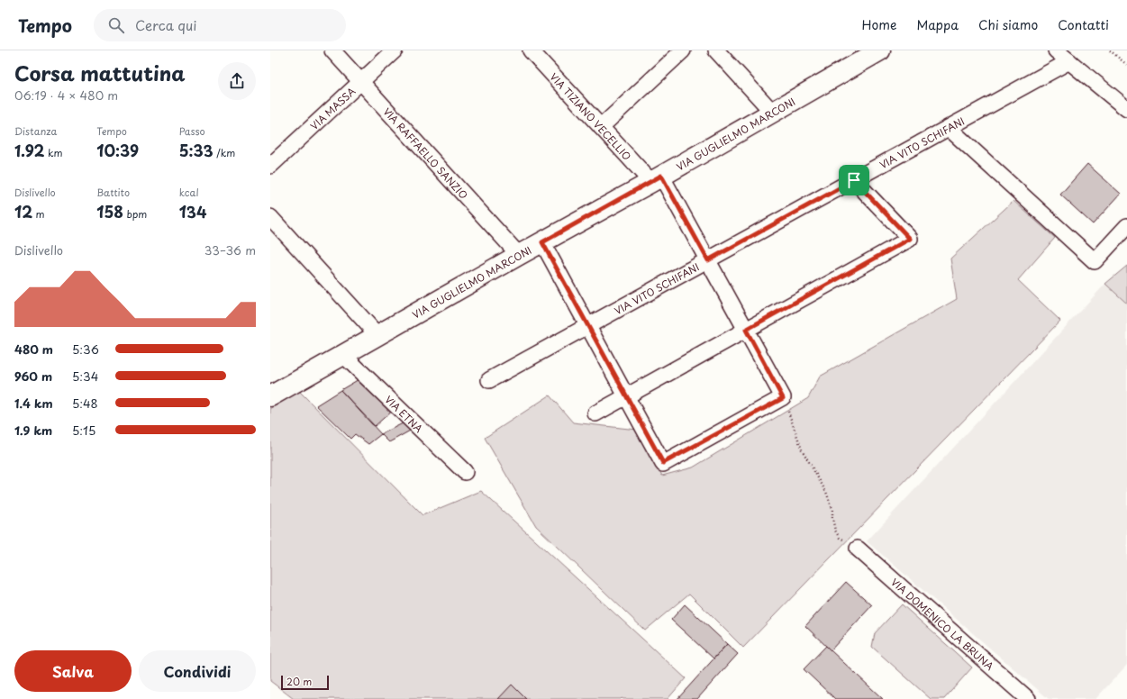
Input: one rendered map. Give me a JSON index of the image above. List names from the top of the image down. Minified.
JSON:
{"streets":{"main road":["VIA GUGLIELMO MARCONI"],"street":["VIA MASSA","VIA TIZIANO VECELLIO","VIA VITO SCHIFANI","VIA RAFFAELLO SANZIO","VIA ETNA","VIA DOMENICO LA BRUNA"]},"crossings":[["VIA MASSA","VIA RAFFAELLO SANZIO"],["VIA TIZIANO VECELLIO","VIA GUGLIELMO MARCONI"],["VIA TIZIANO VECELLIO","VIA VITO SCHIFANI"],["VIA GUGLIELMO MARCONI","VIA RAFFAELLO SANZIO"],["VIA GUGLIELMO MARCONI","VIA ETNA"]],"scale_bar":"20 m","page":{"header":"Tempo","search":"Cerca qui","nav":["Home","Mappa","Chi siamo","Contatti"],"heading":["Corsa mattutina","06:19 · 4 × 480 m"],"stats":[["Distanza","1.92 km"],["Tempo","10:39"],["Passo","5:33 /km"],["Dislivello","12 m"],["Battito","158 bpm"],["kcal","134"]],"chart":["Dislivello","33–36 m"],"list":[{"name":"480 m","note":"5:36"},{"name":"960 m","note":"5:34"},{"name":"1.4 km","note":"5:48"},{"name":"1.9 km","note":"5:15"}],"buttons":["Salva","Condividi"],"scale":"20 m"}}
